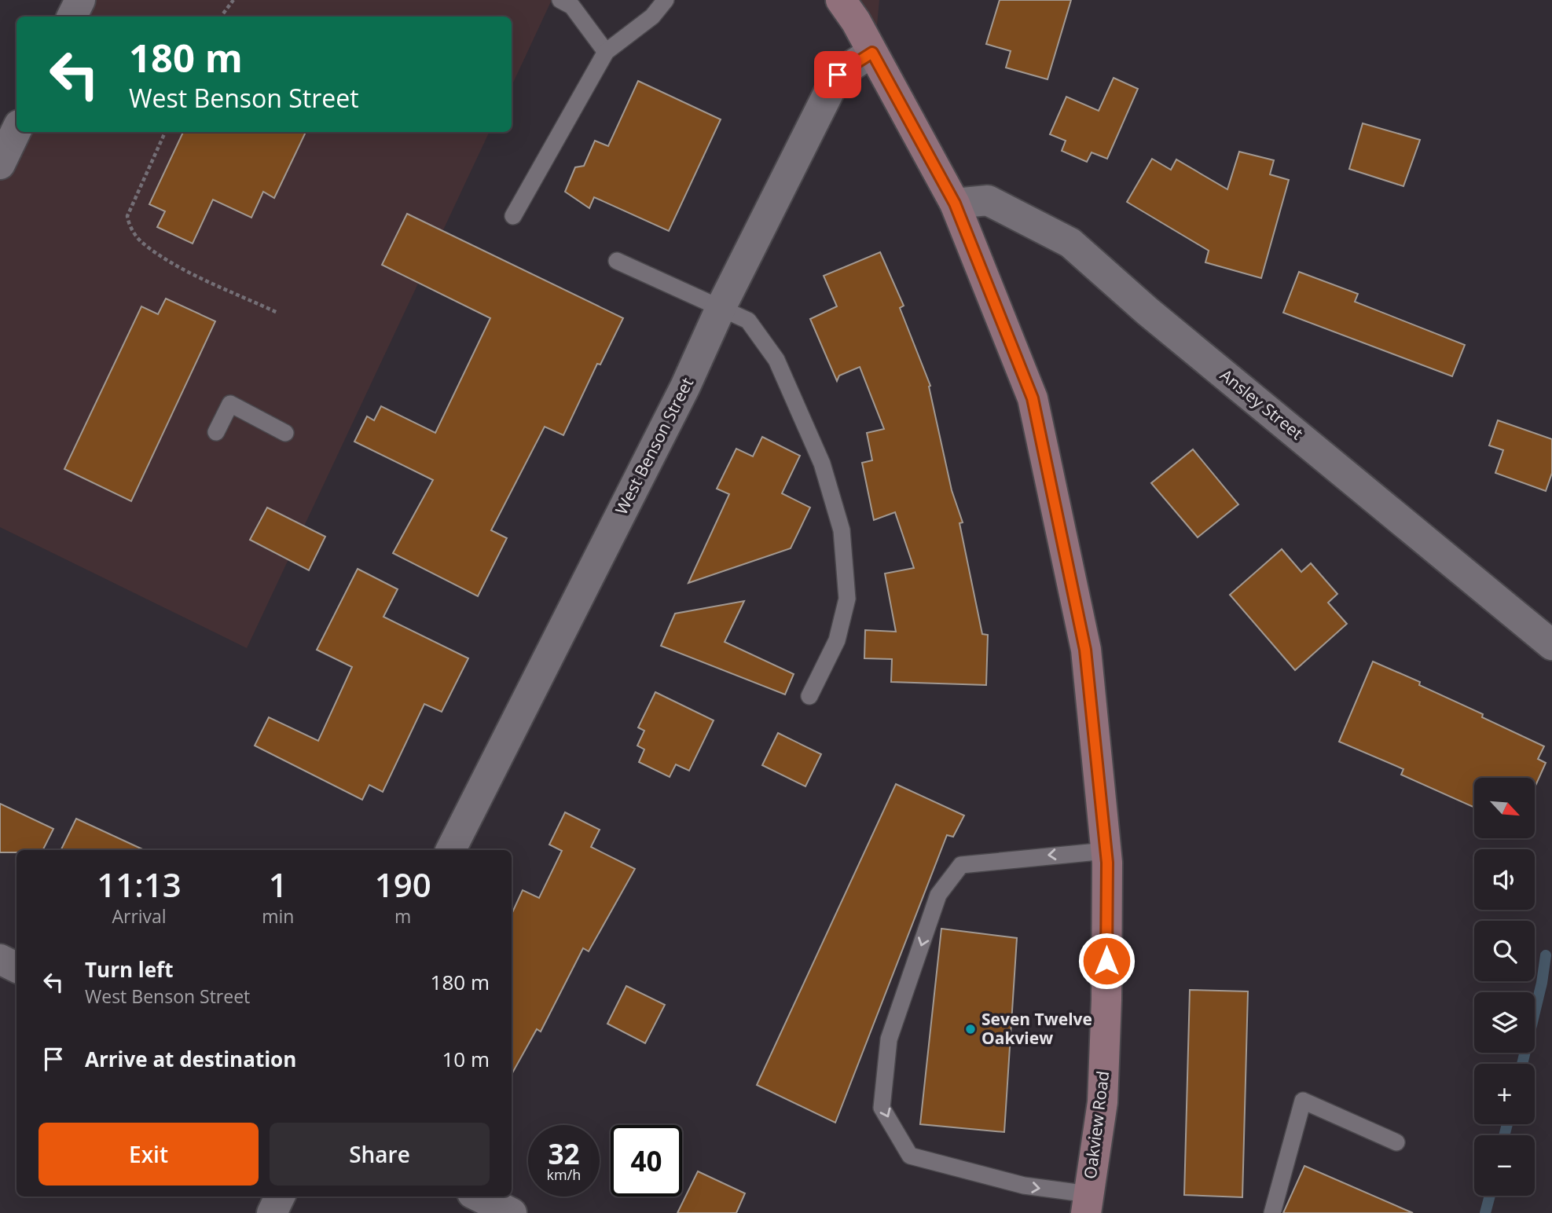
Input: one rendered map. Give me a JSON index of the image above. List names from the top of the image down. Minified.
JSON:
{"streets":{"street":["Ansley Street","West Benson Street","Oakview Road"]},"crossings":[["Ansley Street","Oakview Road"],["West Benson Street","Oakview Road"]],"places":["Seven Twelve Oakview"],"north":"bottom right","page":{"turn":["180 m","West Benson Street"],"map_buttons":["+","−"],"eta":["11:13","Arrival","1","min","190","m"],"list":[{"name":"Turn left","note":"West Benson Street","value":"180 m"},{"name":"Arrive at destination","value":"10 m"}],"buttons":["Exit","Share"],"speed":"32 km/h","limit":"40"}}
